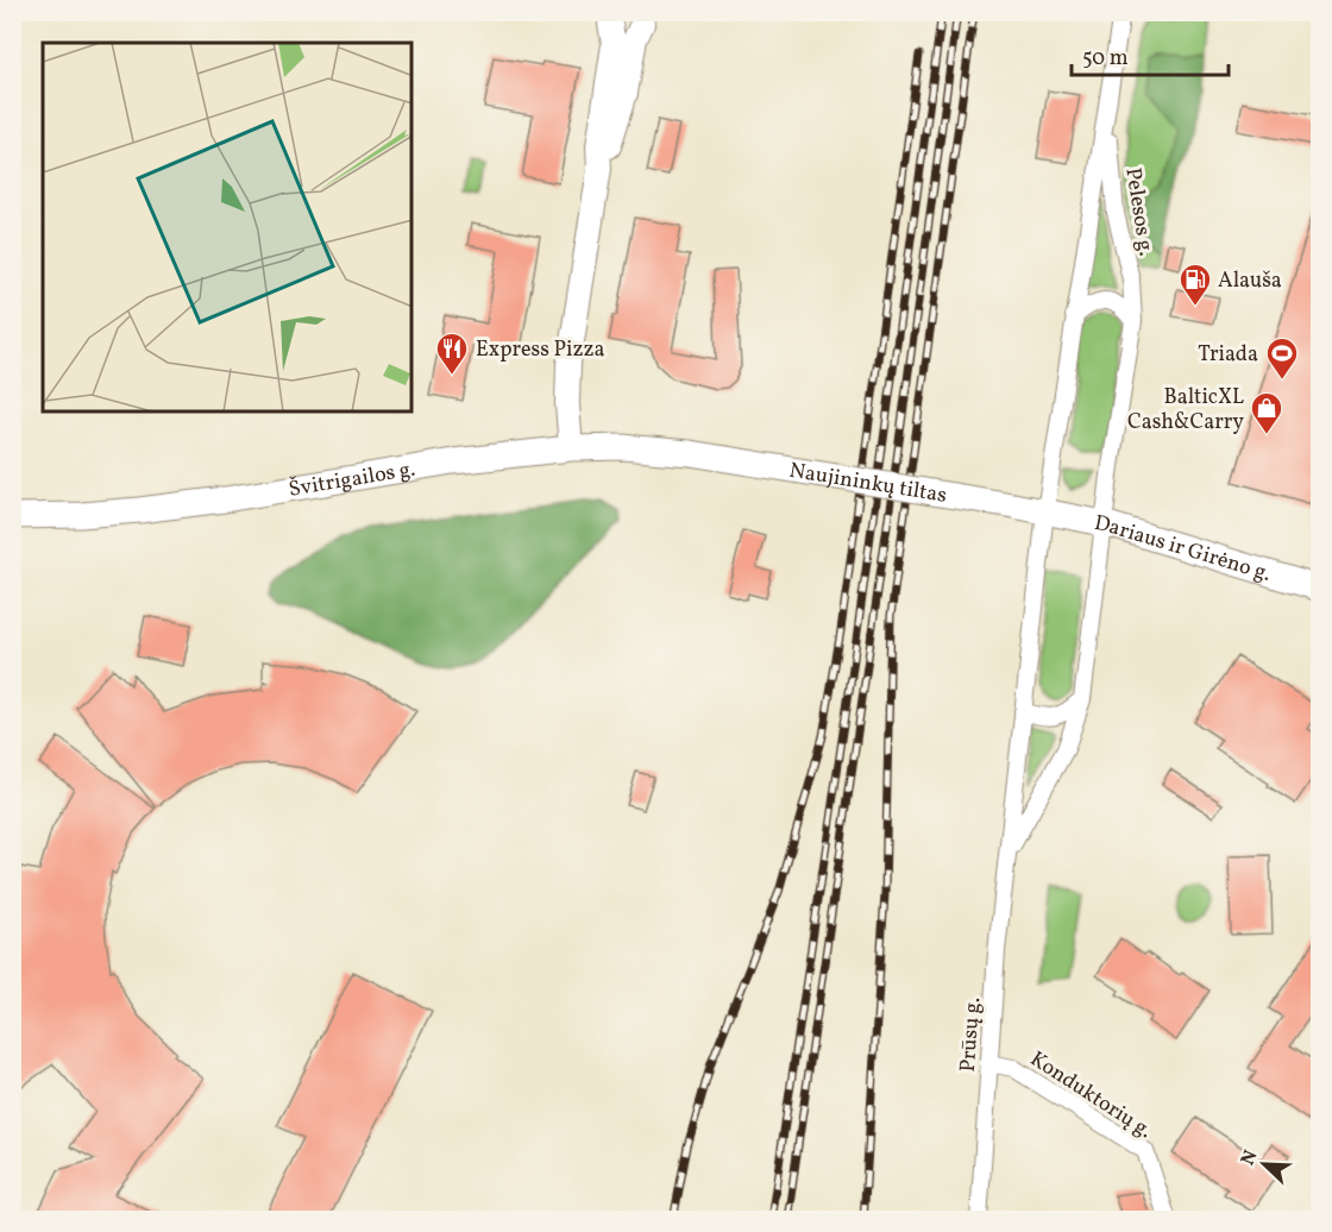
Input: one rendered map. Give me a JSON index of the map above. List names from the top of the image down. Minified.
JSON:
{"streets":{"main road":["Švitrigailos g.","Naujininkų tiltas","Dariaus ir Girėno g."],"street":["Pelesos g.","Prūsų g.","Konduktorių g."]},"crossings":[["Pelesos g.","Naujininkų tiltas"],["Pelesos g.","Dariaus ir Girėno g."],["Pelesos g.","Prūsų g."],["Švitrigailos g.","Naujininkų tiltas"],["Naujininkų tiltas","Dariaus ir Girėno g."],["Naujininkų tiltas","Prūsų g."],["Dariaus ir Girėno g.","Prūsų g."],["Prūsų g.","Konduktorių g."]],"places":{"fuel station":["Alauša"],"restaurant":["Express Pizza"],"sports":["Triada"],"shop":["BalticXL Cash&Carry"]},"scale_bar":"50 m","north":"top left"}
